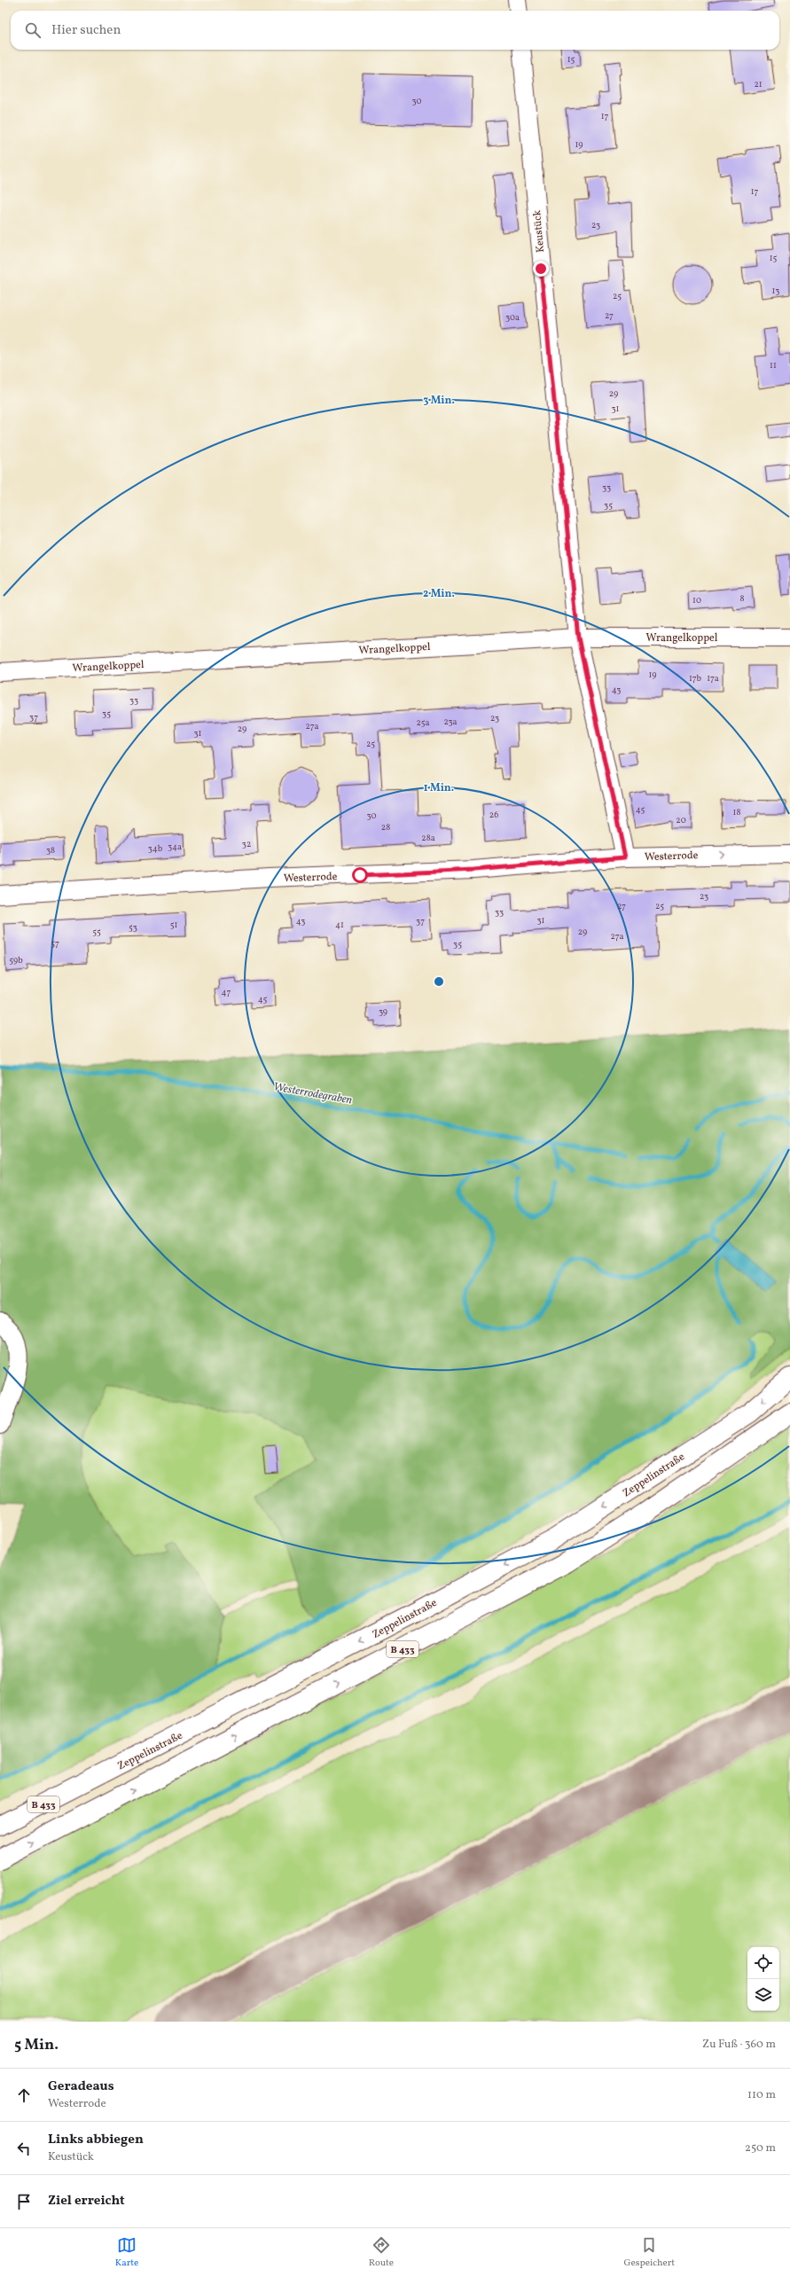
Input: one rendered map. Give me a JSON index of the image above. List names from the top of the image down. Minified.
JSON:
{"streets":{"highway":["Zeppelinstraße","B 433"],"street":["Keustück","Wrangelkoppel","Westerrode"]},"crossings":[["Keustück","Wrangelkoppel"],["Keustück","Westerrode"]],"water":["Westerrodegraben"],"house_numbers":["15","21","30","17","19","17","23","15","13","25","27","30a","11","29","31","33","35","8","10","19","17b","17a","43","33","35","37","23","23a","25a","27a","29","31","25","45","18","26","30","20","28","28a","32","34a","34b","38","23","27","25","33","31","43","37","51","41","53","55","29","27a","57","35","59b","47","45","39"],"page":{"search":"Hier suchen","heading":["5 Min.","Zu Fuß · 360 m"],"list":[["Geradeaus","Westerrode","110 m"],["Links abbiegen","Keustück","250 m"],"Ziel erreicht"],"nav":["Karte","Route","Gespeichert"]},"rings":["3 Min.","2 Min.","1 Min."]}
